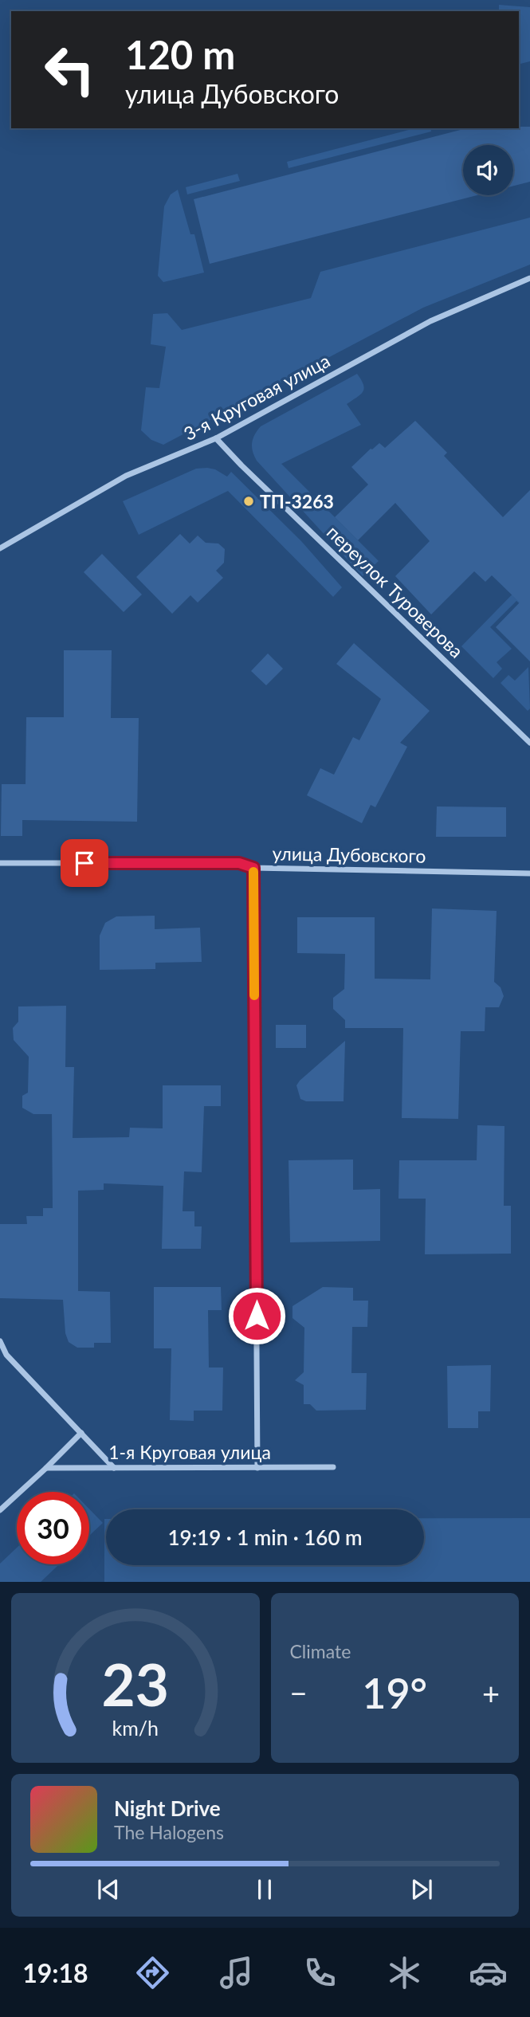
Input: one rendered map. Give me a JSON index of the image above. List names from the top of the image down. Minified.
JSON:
{"streets":{"street":["3-я Круговая улица","переулок Туроверова","улица Дубовского","1-я Круговая улица"]},"crossings":[["3-я Круговая улица","переулок Туроверова"]],"places":["ТП-3263"],"page":{"turn":["120 m","улица Дубовского"],"limit":"30","trip":"19:19 · 1 min · 160 m","tile":"Climate","heat":["−","19°","+"],"song":["Night Drive","The Halogens"],"tabs":"19:18","gauge":["23","km/h"]}}
